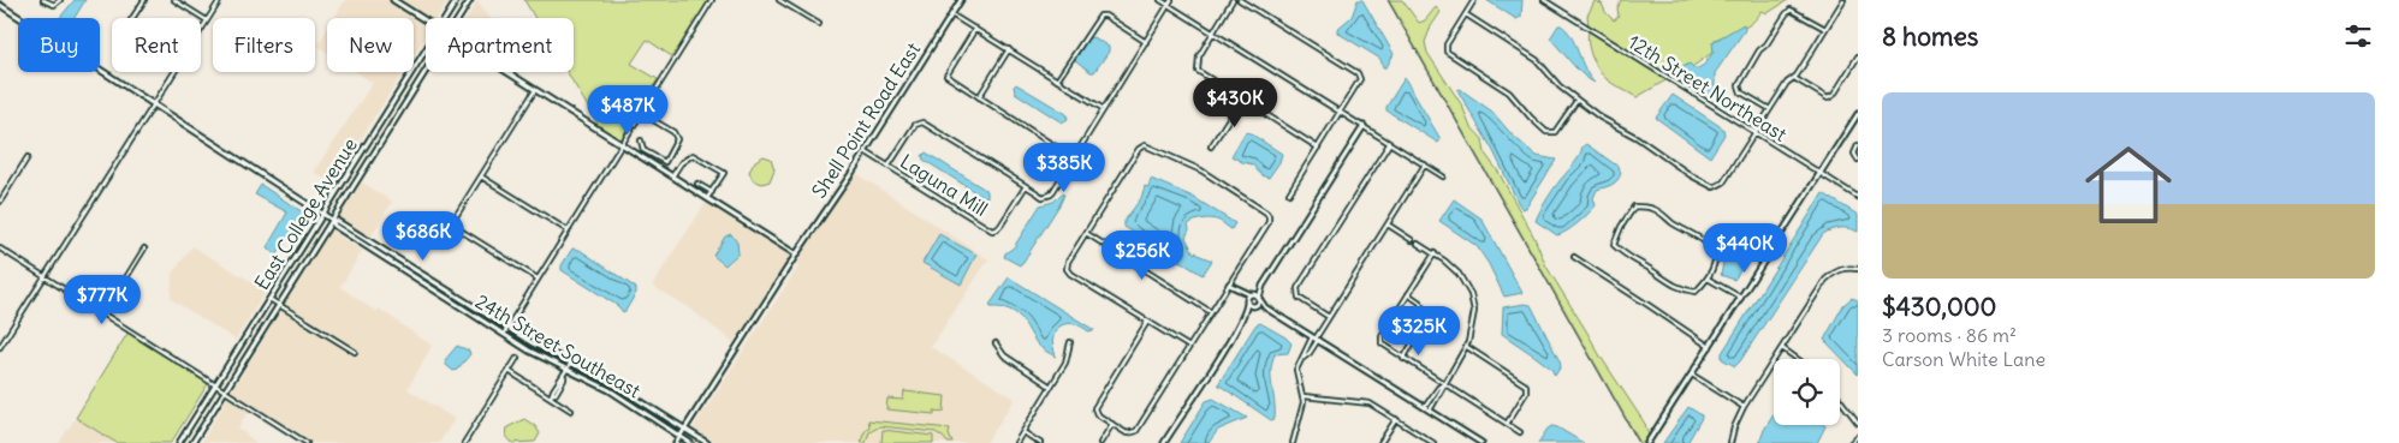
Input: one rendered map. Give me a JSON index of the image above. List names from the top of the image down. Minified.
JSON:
{"streets":{"street":["12th Street Northeast","Shell Point Road East","Laguna Mill","East College Avenue","24th Street Southeast"]},"crossings":[["Shell Point Road East","Laguna Mill"],["Shell Point Road East","24th Street Southeast"],["East College Avenue","24th Street Southeast"]],"page":{"heading":"8 homes","chip":["Buy","Rent","Filters","New","Apartment"],"list":[{"name":"$430,000","note":"3 rooms · 86 m² · Carson White Lane"}],"price":["$430K","$487K","$385K","$686K","$440K","$256K","$777K","$325K"]}}
